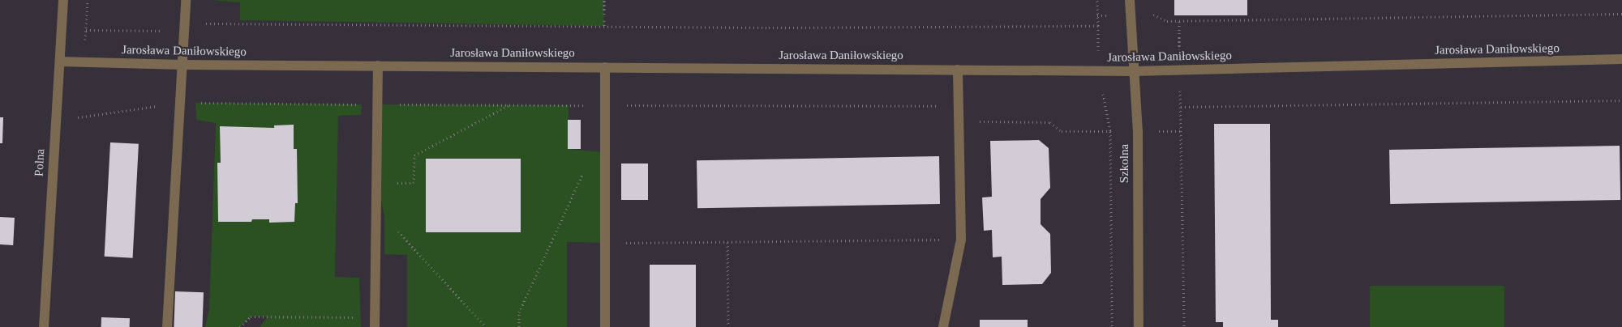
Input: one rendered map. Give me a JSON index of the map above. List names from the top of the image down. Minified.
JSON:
{"streets":{"street":["Jarosława Daniłowskiego","Polna","Szkolna"]},"crossings":[["Jarosława Daniłowskiego","Polna"],["Jarosława Daniłowskiego","Szkolna"]]}
